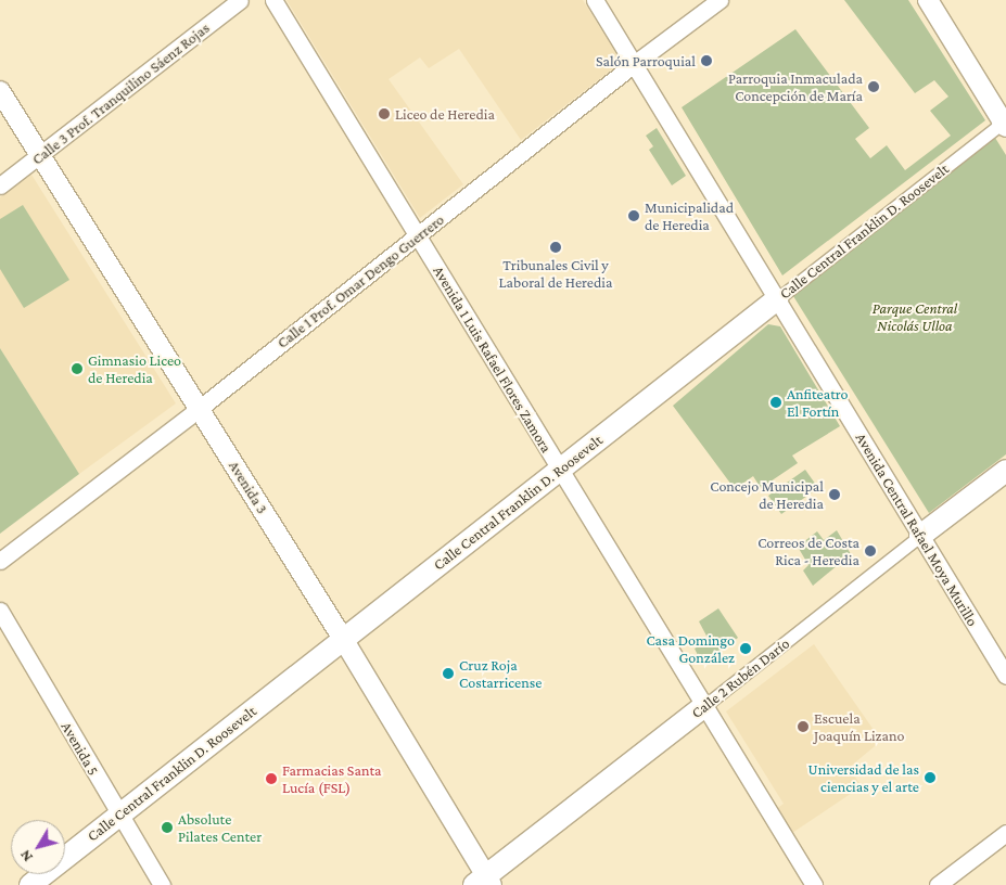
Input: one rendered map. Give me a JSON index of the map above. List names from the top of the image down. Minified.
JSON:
{"streets":{"main road":["Calle Central Franklin D. Roosevelt","Calle 2 Rubén Darío"],"street":["Calle 3 Prof. Tranquilino Sáenz Rojas","Calle 1 Prof. Omar Dengo Guerrero","Avenida 1 Luis Rafael Flores Zamora","Avenida 3","Avenida Central Rafael Moya Murillo","Avenida 5"]},"crossings":[["Calle 3 Prof. Tranquilino Sáenz Rojas","Avenida 3"],["Calle Central Franklin D. Roosevelt","Avenida 1 Luis Rafael Flores Zamora"],["Calle Central Franklin D. Roosevelt","Avenida 3"],["Calle Central Franklin D. Roosevelt","Avenida Central Rafael Moya Murillo"],["Calle Central Franklin D. Roosevelt","Avenida 5"],["Calle 1 Prof. Omar Dengo Guerrero","Avenida 1 Luis Rafael Flores Zamora"],["Calle 1 Prof. Omar Dengo Guerrero","Avenida 3"],["Calle 1 Prof. Omar Dengo Guerrero","Avenida Central Rafael Moya Murillo"],["Avenida 1 Luis Rafael Flores Zamora","Calle 2 Rubén Darío"],["Avenida 3","Calle 2 Rubén Darío"],["Avenida Central Rafael Moya Murillo","Calle 2 Rubén Darío"]],"parks":["Parque Central Nicolás Ulloa"],"places":["Salón Parroquial","Parroquia Inmaculada Concepción de María","Liceo de Heredia","Municipalidad de Heredia","Tribunales Civil y Laboral de Heredia","Gimnasio Liceo de Heredia","Anfiteatro El Fortín","Concejo Municipal de Heredia","Correos de Costa Rica - Heredia","Casa Domingo González","Cruz Roja Costarricense","Escuela Joaquín Lizano","Universidad de las ciencias y el arte","Farmacias Santa Lucía (FSL)","Absolute Pilates Center"],"north":"bottom left"}
